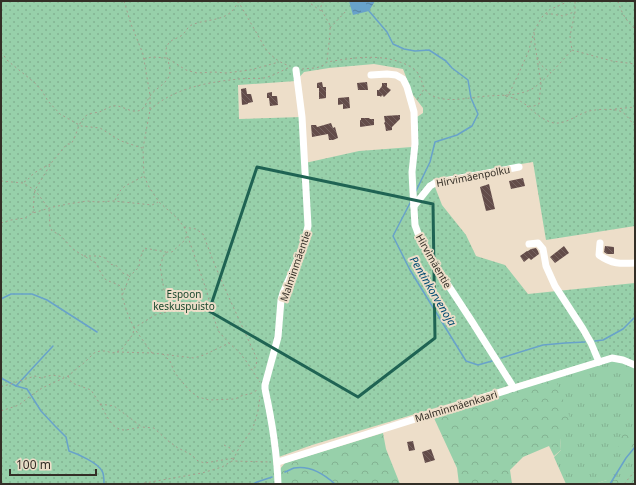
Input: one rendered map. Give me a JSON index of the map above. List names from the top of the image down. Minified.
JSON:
{"streets":{"street":["Hirvimäenpolku","Hirvimäentie","Malminmäentie","Malminmäenkaari"]},"crossings":[["Hirvimäenpolku","Hirvimäentie"],["Hirvimäentie","Malminmäenkaari"],["Malminmäentie","Malminmäenkaari"]],"water":["Pentinkorvenoja"],"parks":["Espoon keskuspuisto"],"scale_bar":"100 m"}
